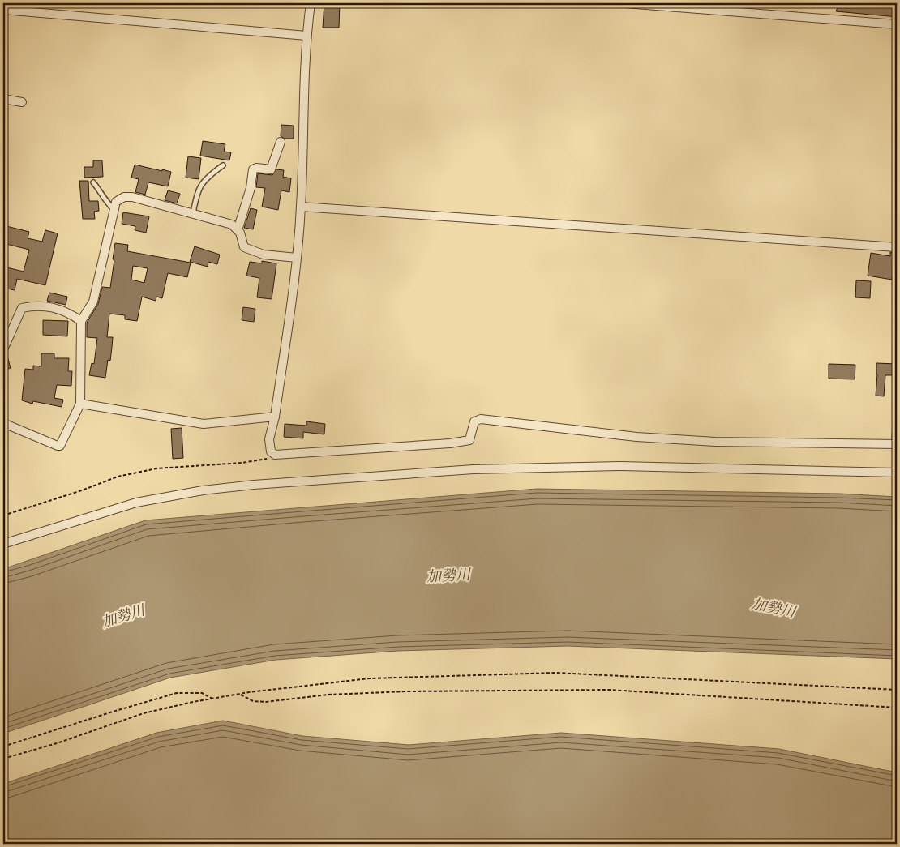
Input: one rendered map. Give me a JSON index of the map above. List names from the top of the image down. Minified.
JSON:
{"water":["加勢川"]}
